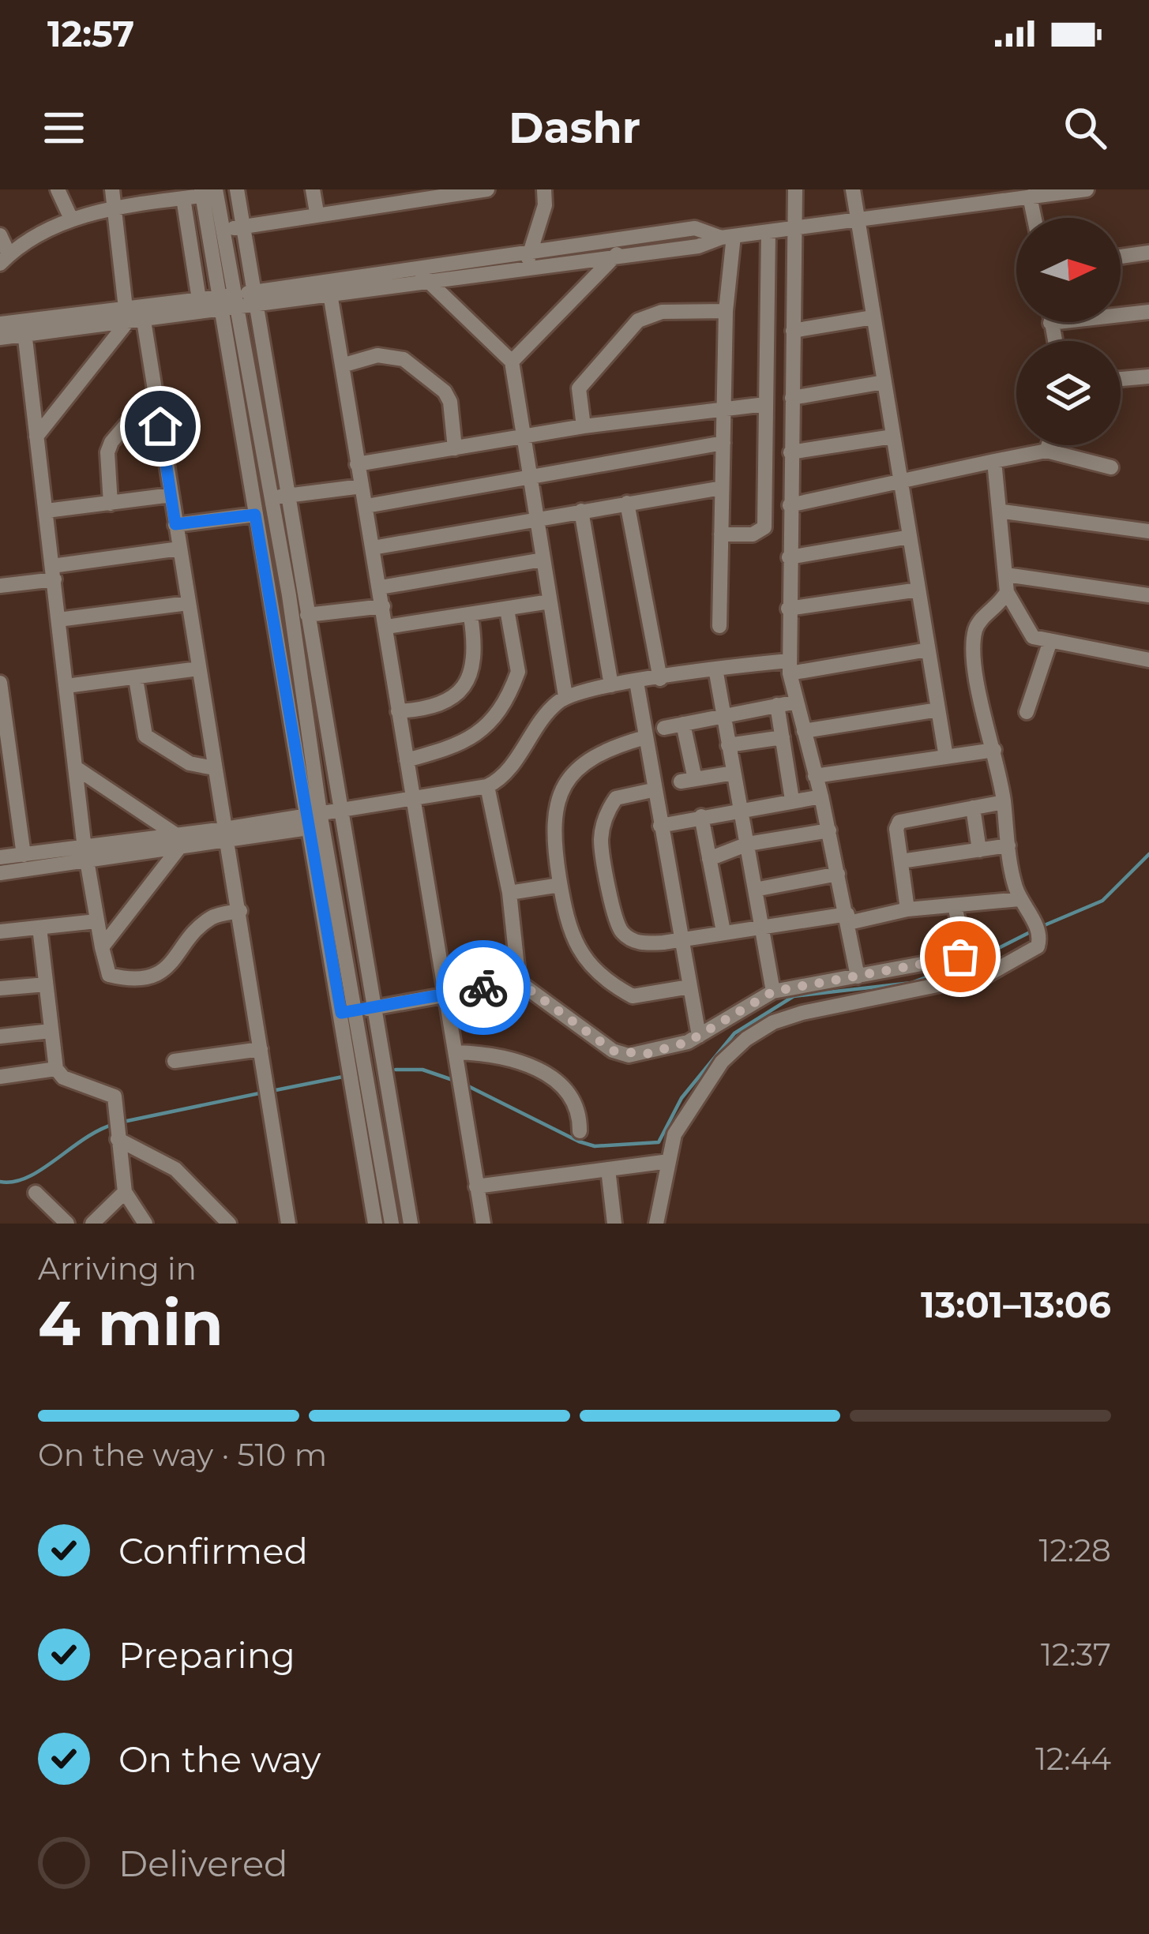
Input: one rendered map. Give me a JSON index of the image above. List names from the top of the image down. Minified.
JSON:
{"north":"right","page":{"status":"12:57","header":"Dashr","heading":["4 min","Arriving in","13:01–13:06"],"bar":"On the way · 510 m","list":[["Confirmed","12:28"],["Preparing","12:37"],["On the way","12:44"],"Delivered"]}}
